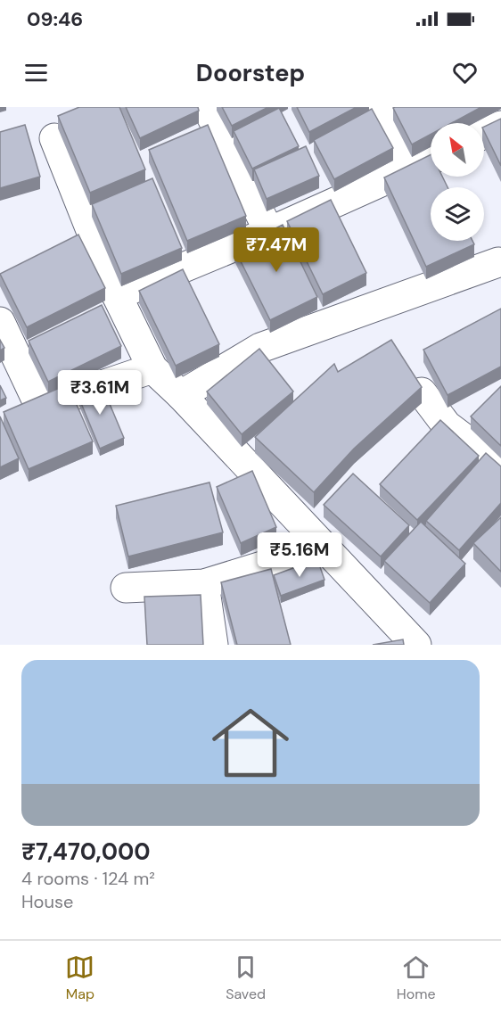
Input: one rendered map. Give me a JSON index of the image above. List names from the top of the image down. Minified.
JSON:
{"north":"top left","page":{"status":"09:46","header":"Doorstep","price":["₹7.47M","₹3.61M","₹5.16M"],"list":[{"name":"₹7,470,000","note":"4 rooms · 124 m² · House"}],"tabs":["Map","Saved","Home"]}}
